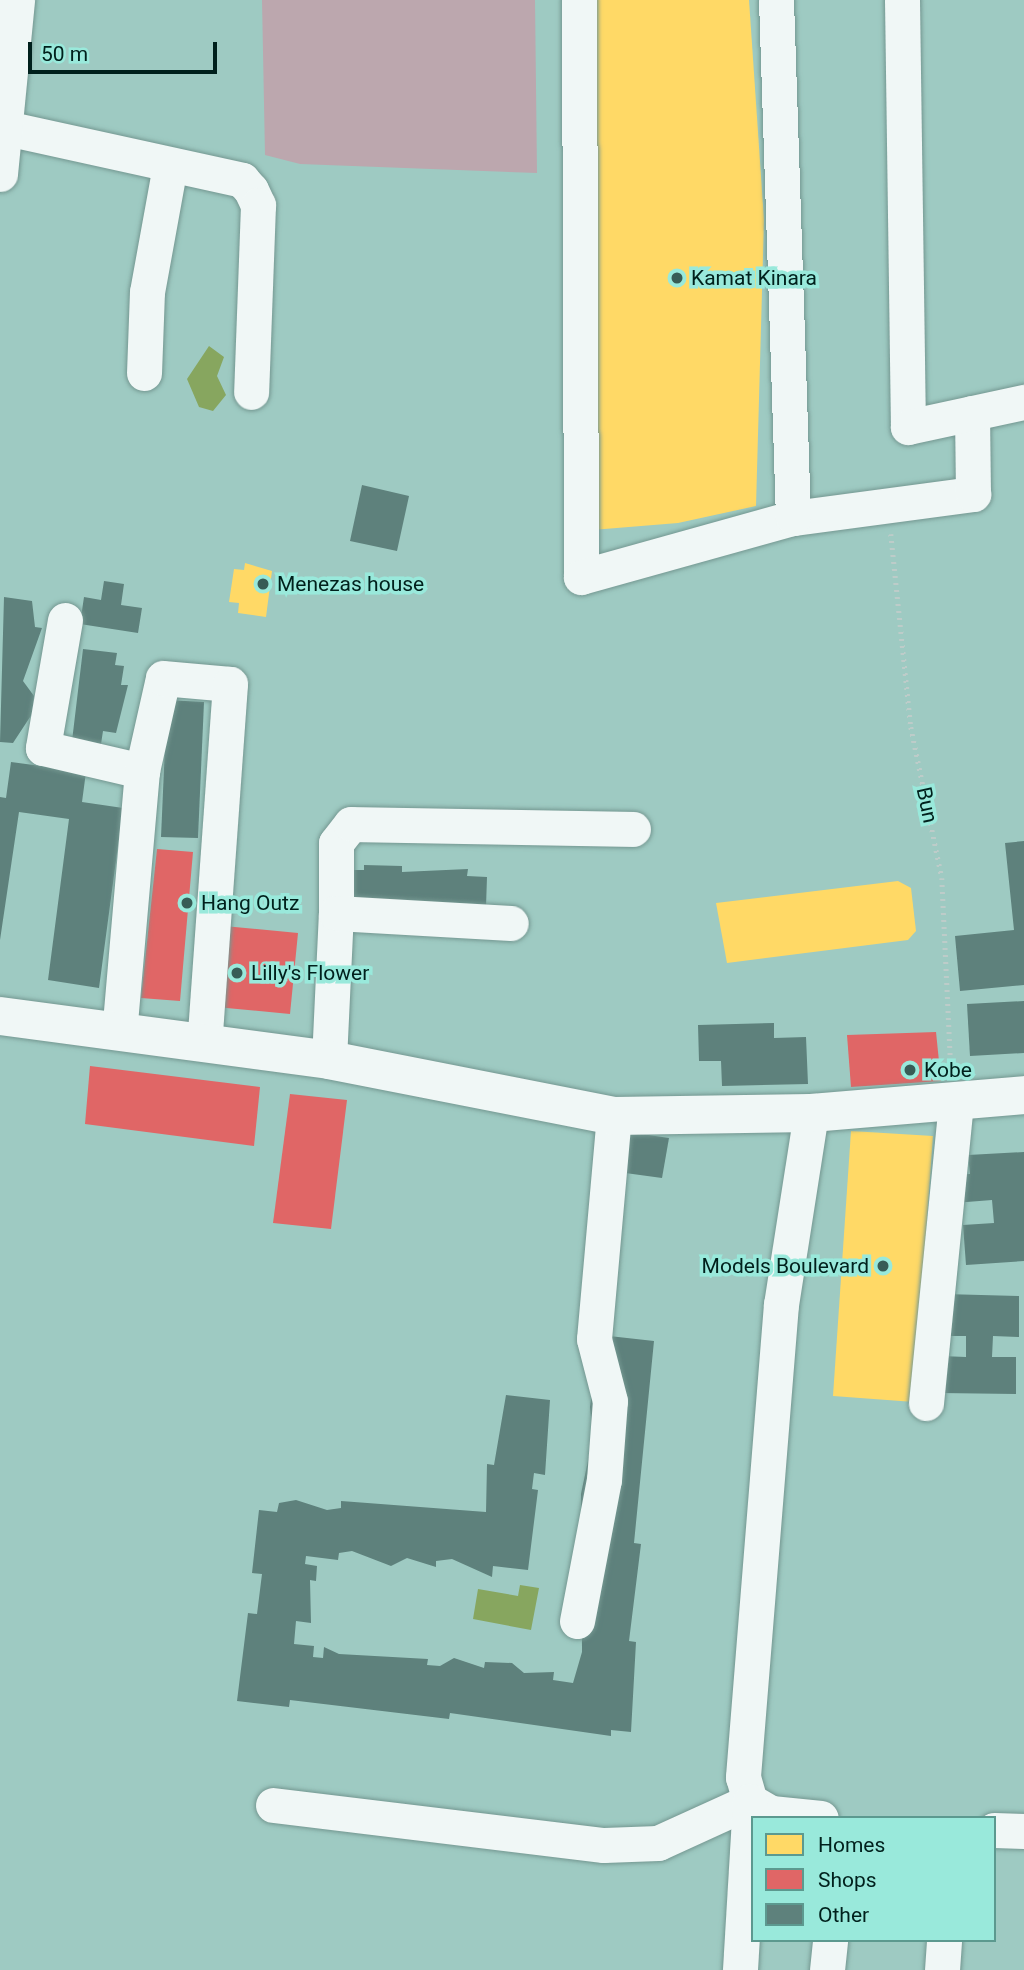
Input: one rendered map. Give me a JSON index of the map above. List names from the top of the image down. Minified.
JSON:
{"streets":{"path":["Bun"]},"places":["Kamat Kinara","Menezas house","Hang Outz","Lilly's Flower","Kobe","Models Boulevard"],"legend":["Homes","Shops","Other"],"scale_bar":"50 m"}
